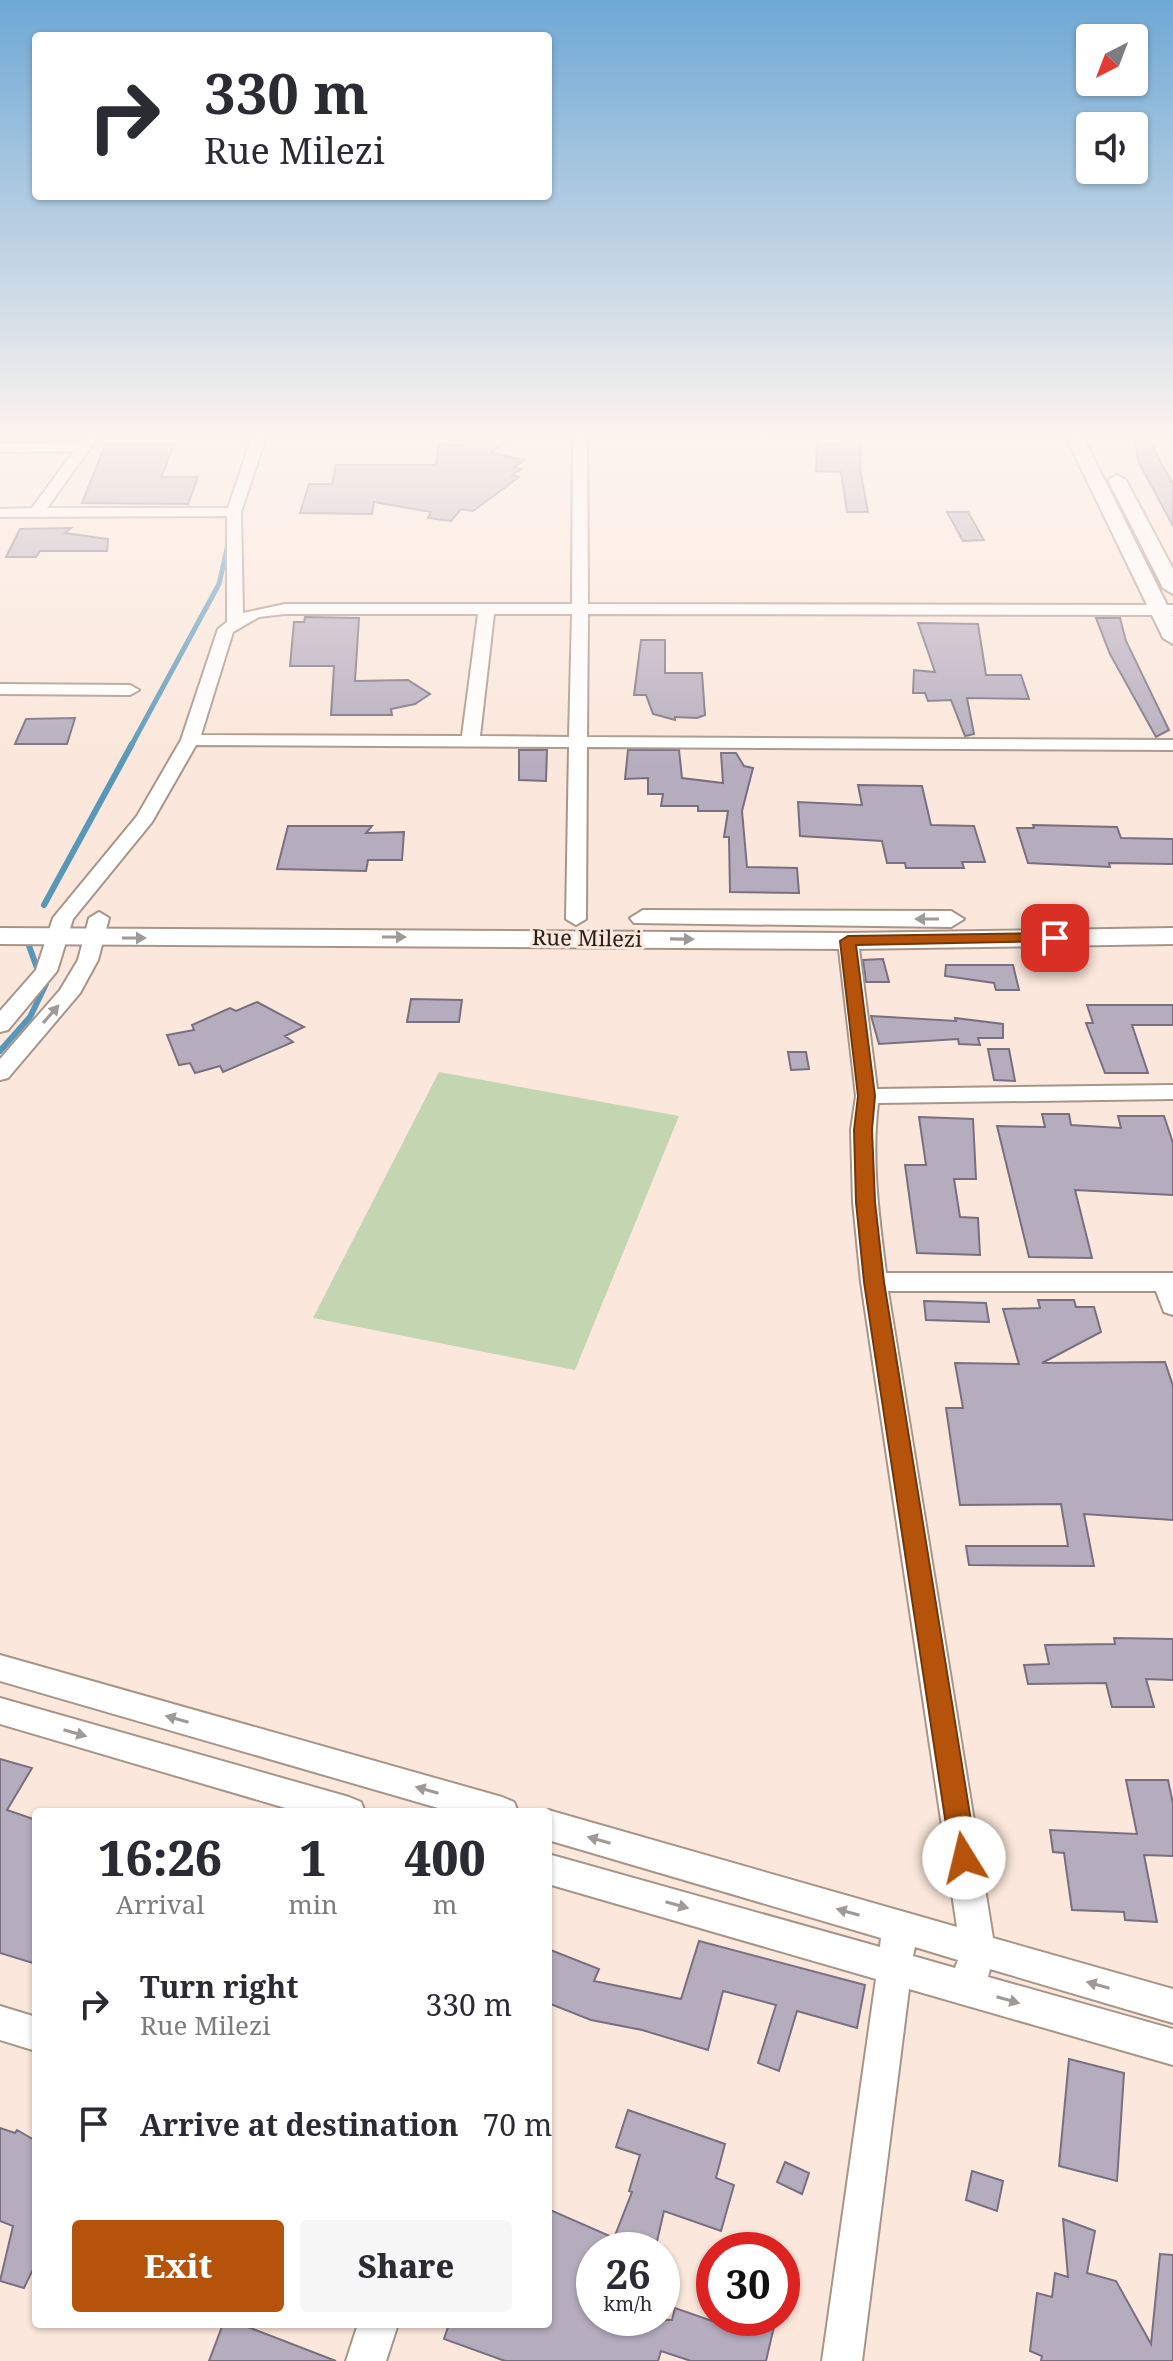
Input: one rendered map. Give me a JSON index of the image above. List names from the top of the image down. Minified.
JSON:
{"streets":{"street":["Rue Milezi"]},"north":"bottom left","page":{"turn":["330 m","Rue Milezi"],"eta":["16:26","Arrival","1","min","400","m"],"list":[{"name":"Turn right","note":"Rue Milezi","value":"330 m"},{"name":"Arrive at destination","value":"70 m"}],"buttons":["Exit","Share"],"speed":"26 km/h","limit":"30"}}
